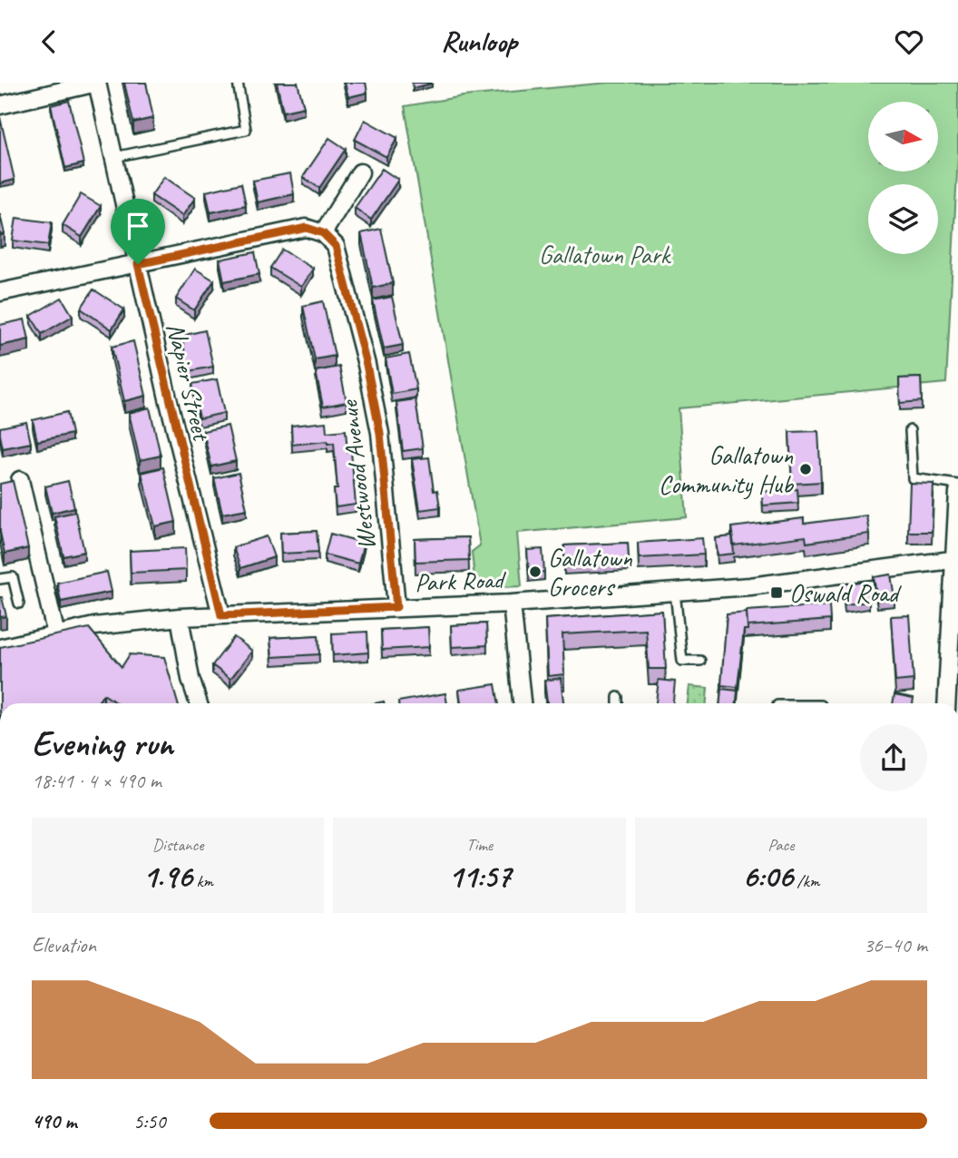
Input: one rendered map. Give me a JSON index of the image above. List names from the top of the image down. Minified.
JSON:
{"streets":{"street":["Napier Street","Westwood Avenue","Park Road"]},"crossings":[["Napier Street","Park Road"],["Westwood Avenue","Park Road"]],"parks":["Gallatown Park"],"places":{"other":["Gallatown Community Hub","Gallatown Grocers"],"transit":["Oswald Road"]},"north":"right","page":{"header":"Runloop","heading":["Evening run","18:41 · 4 × 490 m"],"stats":[["Distance","1.96 km"],["Time","11:57"],["Pace","6:06 /km"]],"chart":["Elevation","36–40 m"],"list":[{"name":"490 m","note":"5:50"}]}}
